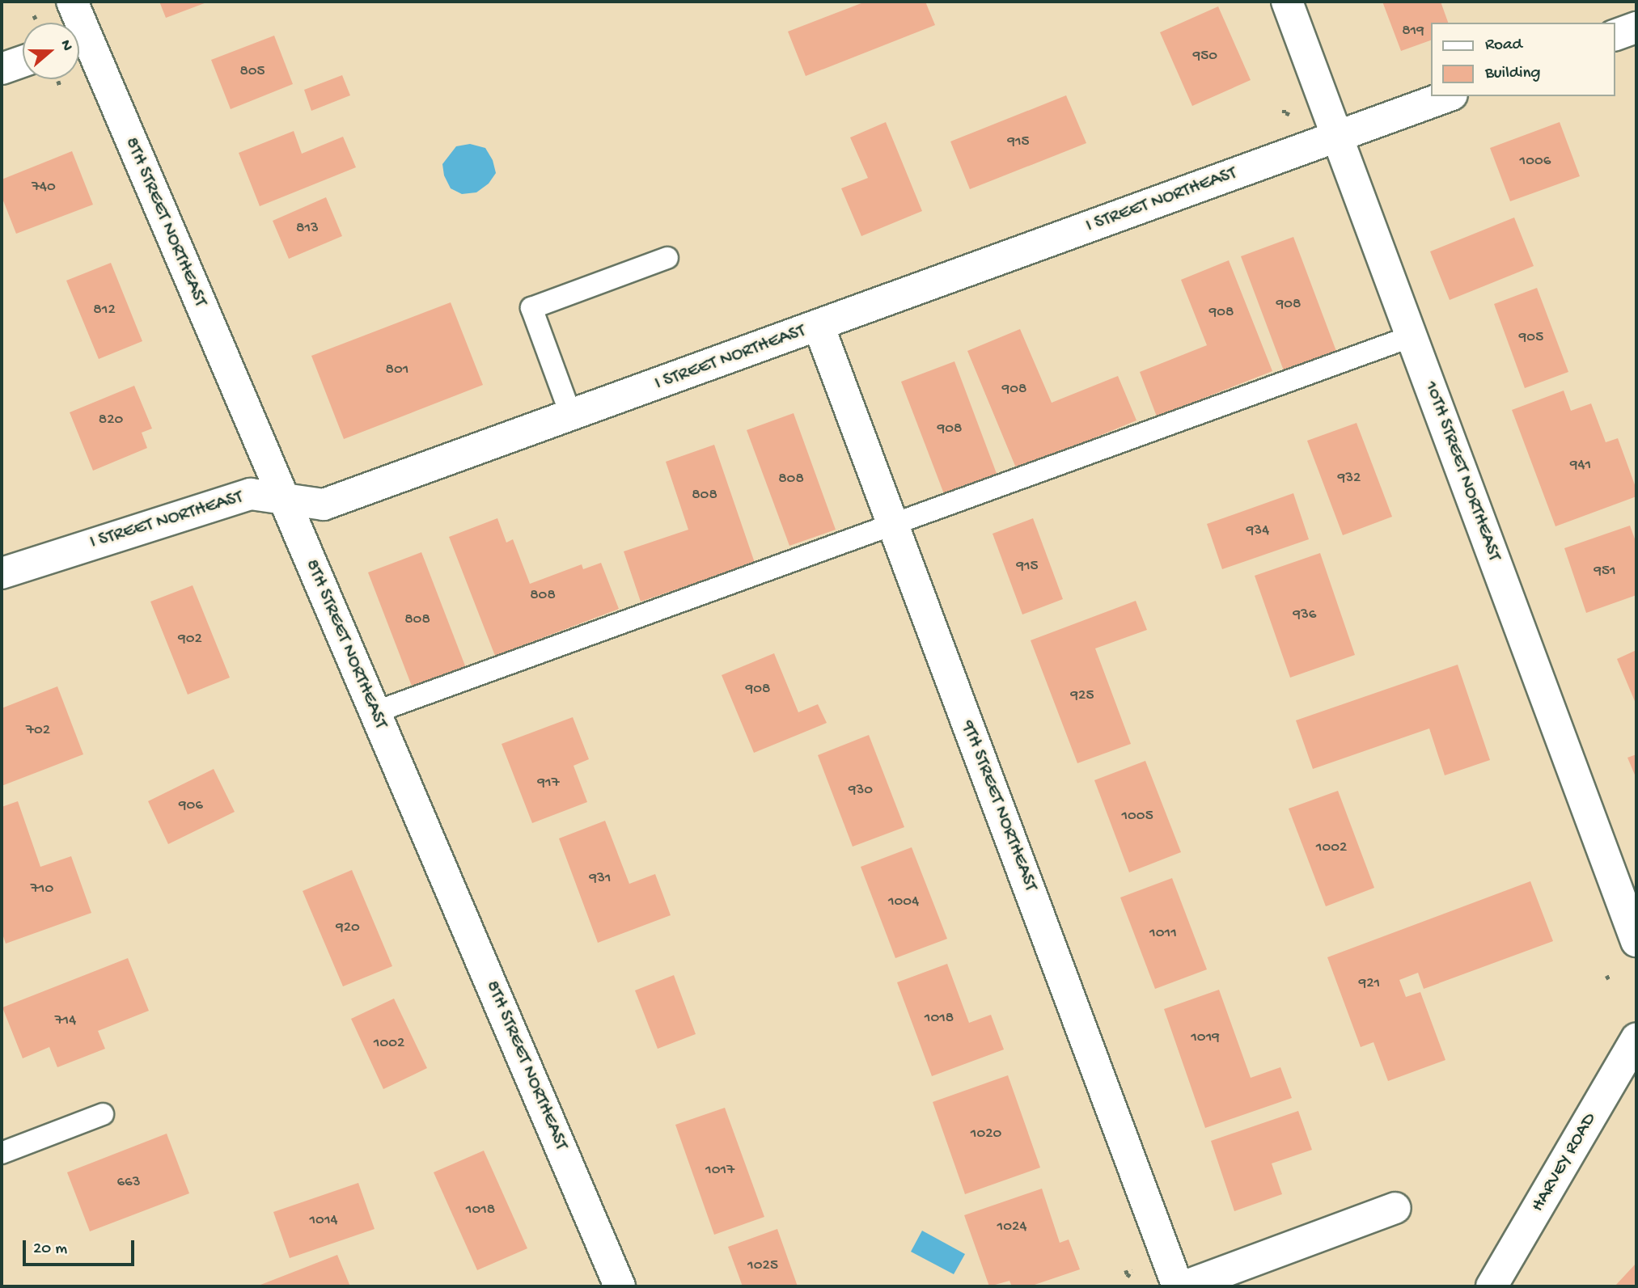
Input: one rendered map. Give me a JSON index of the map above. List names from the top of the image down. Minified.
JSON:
{"streets":{"street":["I STREET NORTHEAST","8TH STREET NORTHEAST","10TH STREET NORTHEAST","9TH STREET NORTHEAST","HARVEY ROAD"]},"crossings":[["I STREET NORTHEAST","8TH STREET NORTHEAST"],["I STREET NORTHEAST","10TH STREET NORTHEAST"],["I STREET NORTHEAST","9TH STREET NORTHEAST"]],"house_numbers":["819","950","805","915","1006","740","813","908","812","908","905","801","908","820","908","941","932","808","808","934","915","951","808","936","808","902","908","925","702","917","930","906","1005","1002","931","710","1004","920","1011","921","1018","714","1019","1002","1020","1017","663","1018","1014","1024","1025"],"legend":["Road","Building"],"scale_bar":"20 m","north":"right"}
